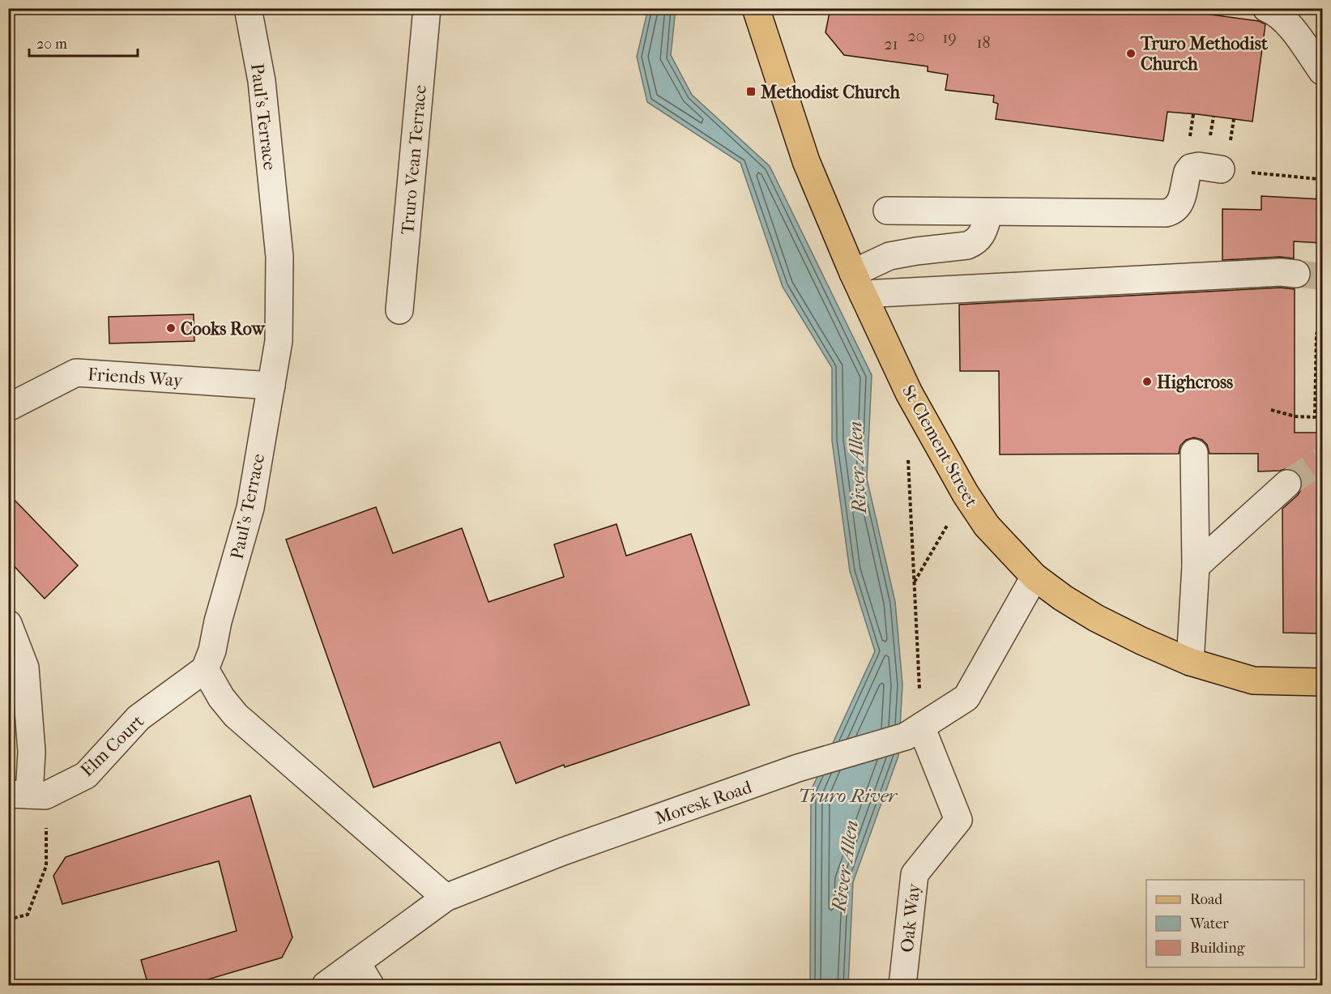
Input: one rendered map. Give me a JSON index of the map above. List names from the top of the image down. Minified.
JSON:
{"streets":{"main road":["St Clement Street"],"street":["Paul's Terrace","Truro Vean Terrace","Friends Way","Elm Court","Moresk Road","Oak Way"]},"crossings":[["Paul's Terrace","Friends Way"],["Paul's Terrace","Elm Court"],["St Clement Street","Moresk Road"],["Moresk Road","Oak Way"]],"water":["River Allen","Truro River"],"places":{"other":["Truro Methodist Church","Cooks Row","Highcross"],"transit":["Methodist Church"]},"house_numbers":["20","19","18","21"],"legend":["Road","Water","Building"],"scale_bar":"20 m"}
